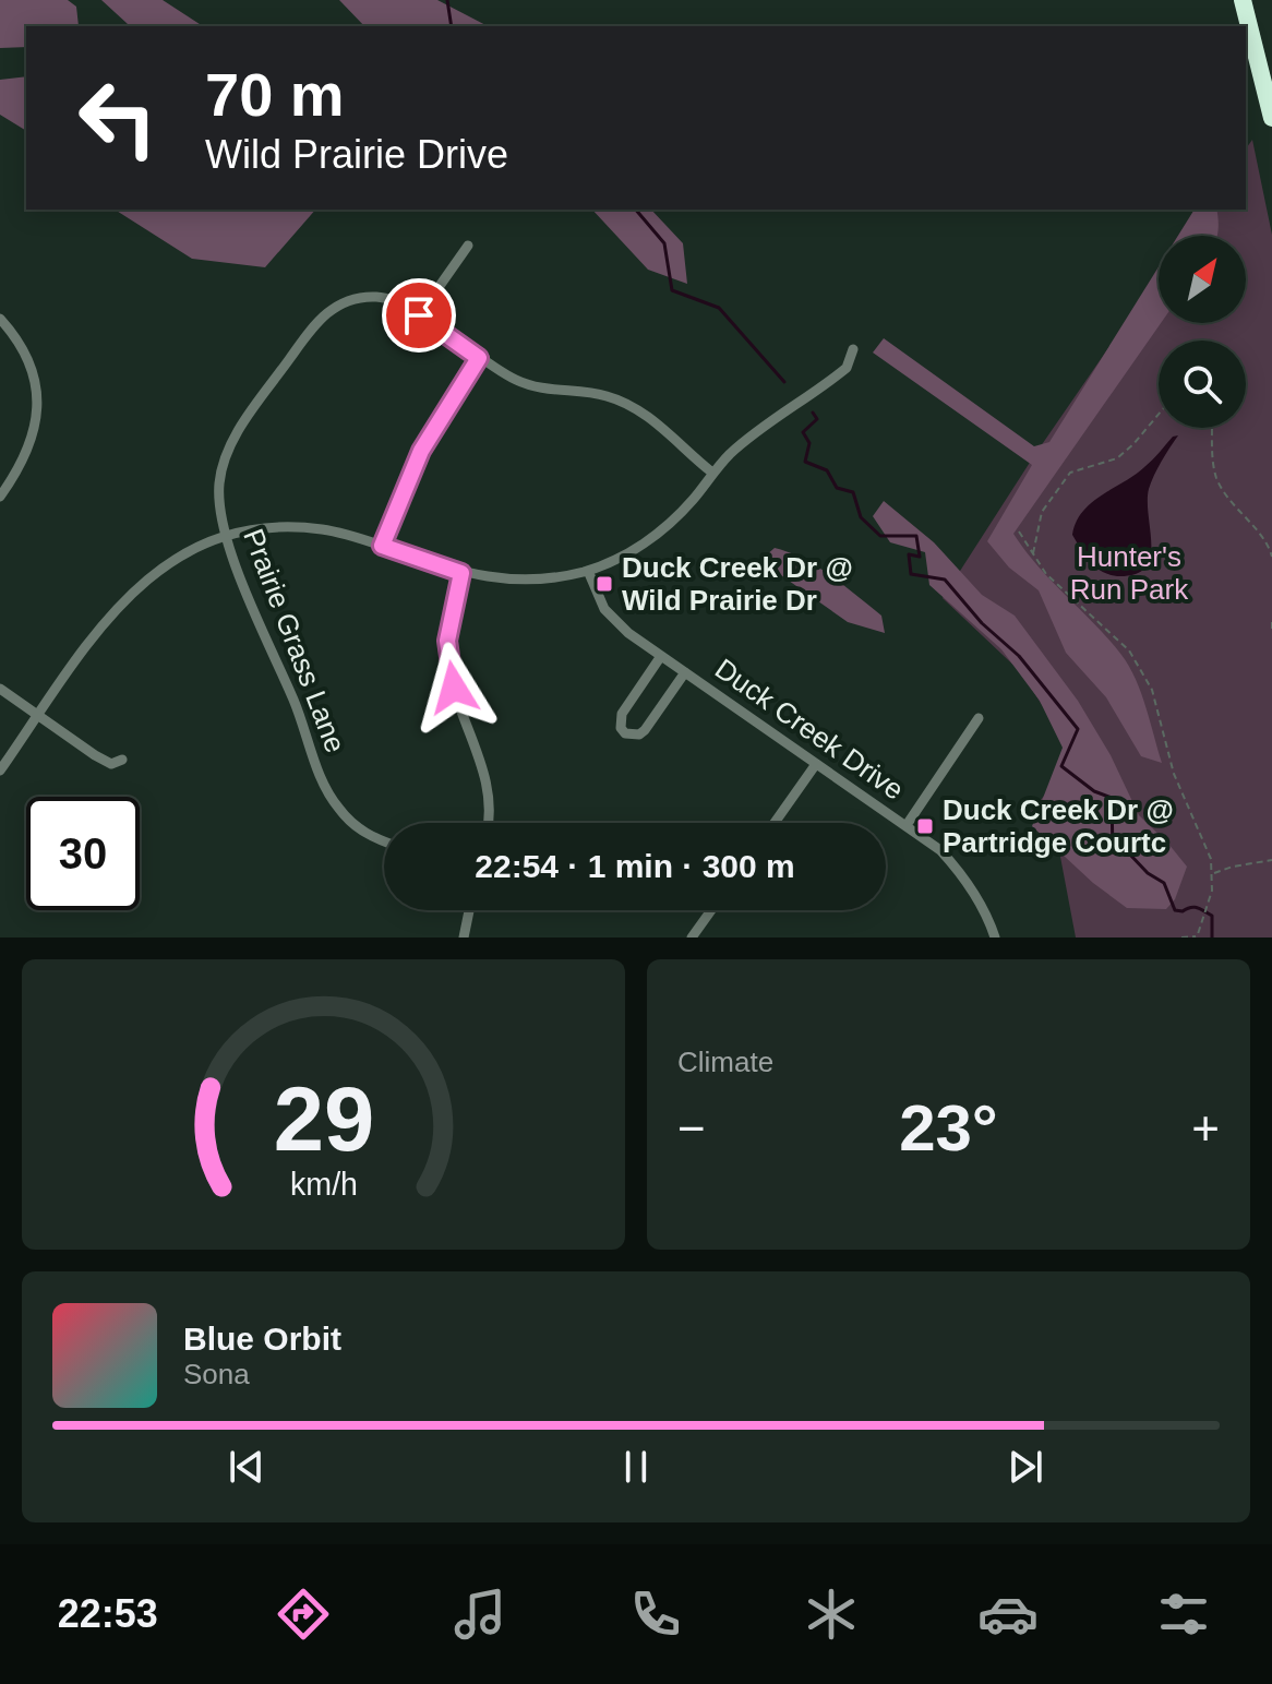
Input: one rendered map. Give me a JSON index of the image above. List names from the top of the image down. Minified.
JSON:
{"streets":{"street":["Prairie Grass Lane","Duck Creek Drive"]},"parks":["Hunter's Run Park"],"places":{"transit":["Duck Creek Dr @ Wild Prairie Dr","Duck Creek Dr @ Partridge Courtc"]},"north":"top right","page":{"turn":["70 m","Wild Prairie Drive"],"limit":"30","trip":"22:54 · 1 min · 300 m","tile":"Climate","heat":["−","23°","+"],"song":["Blue Orbit","Sona"],"tabs":"22:53","gauge":["29","km/h"]}}
